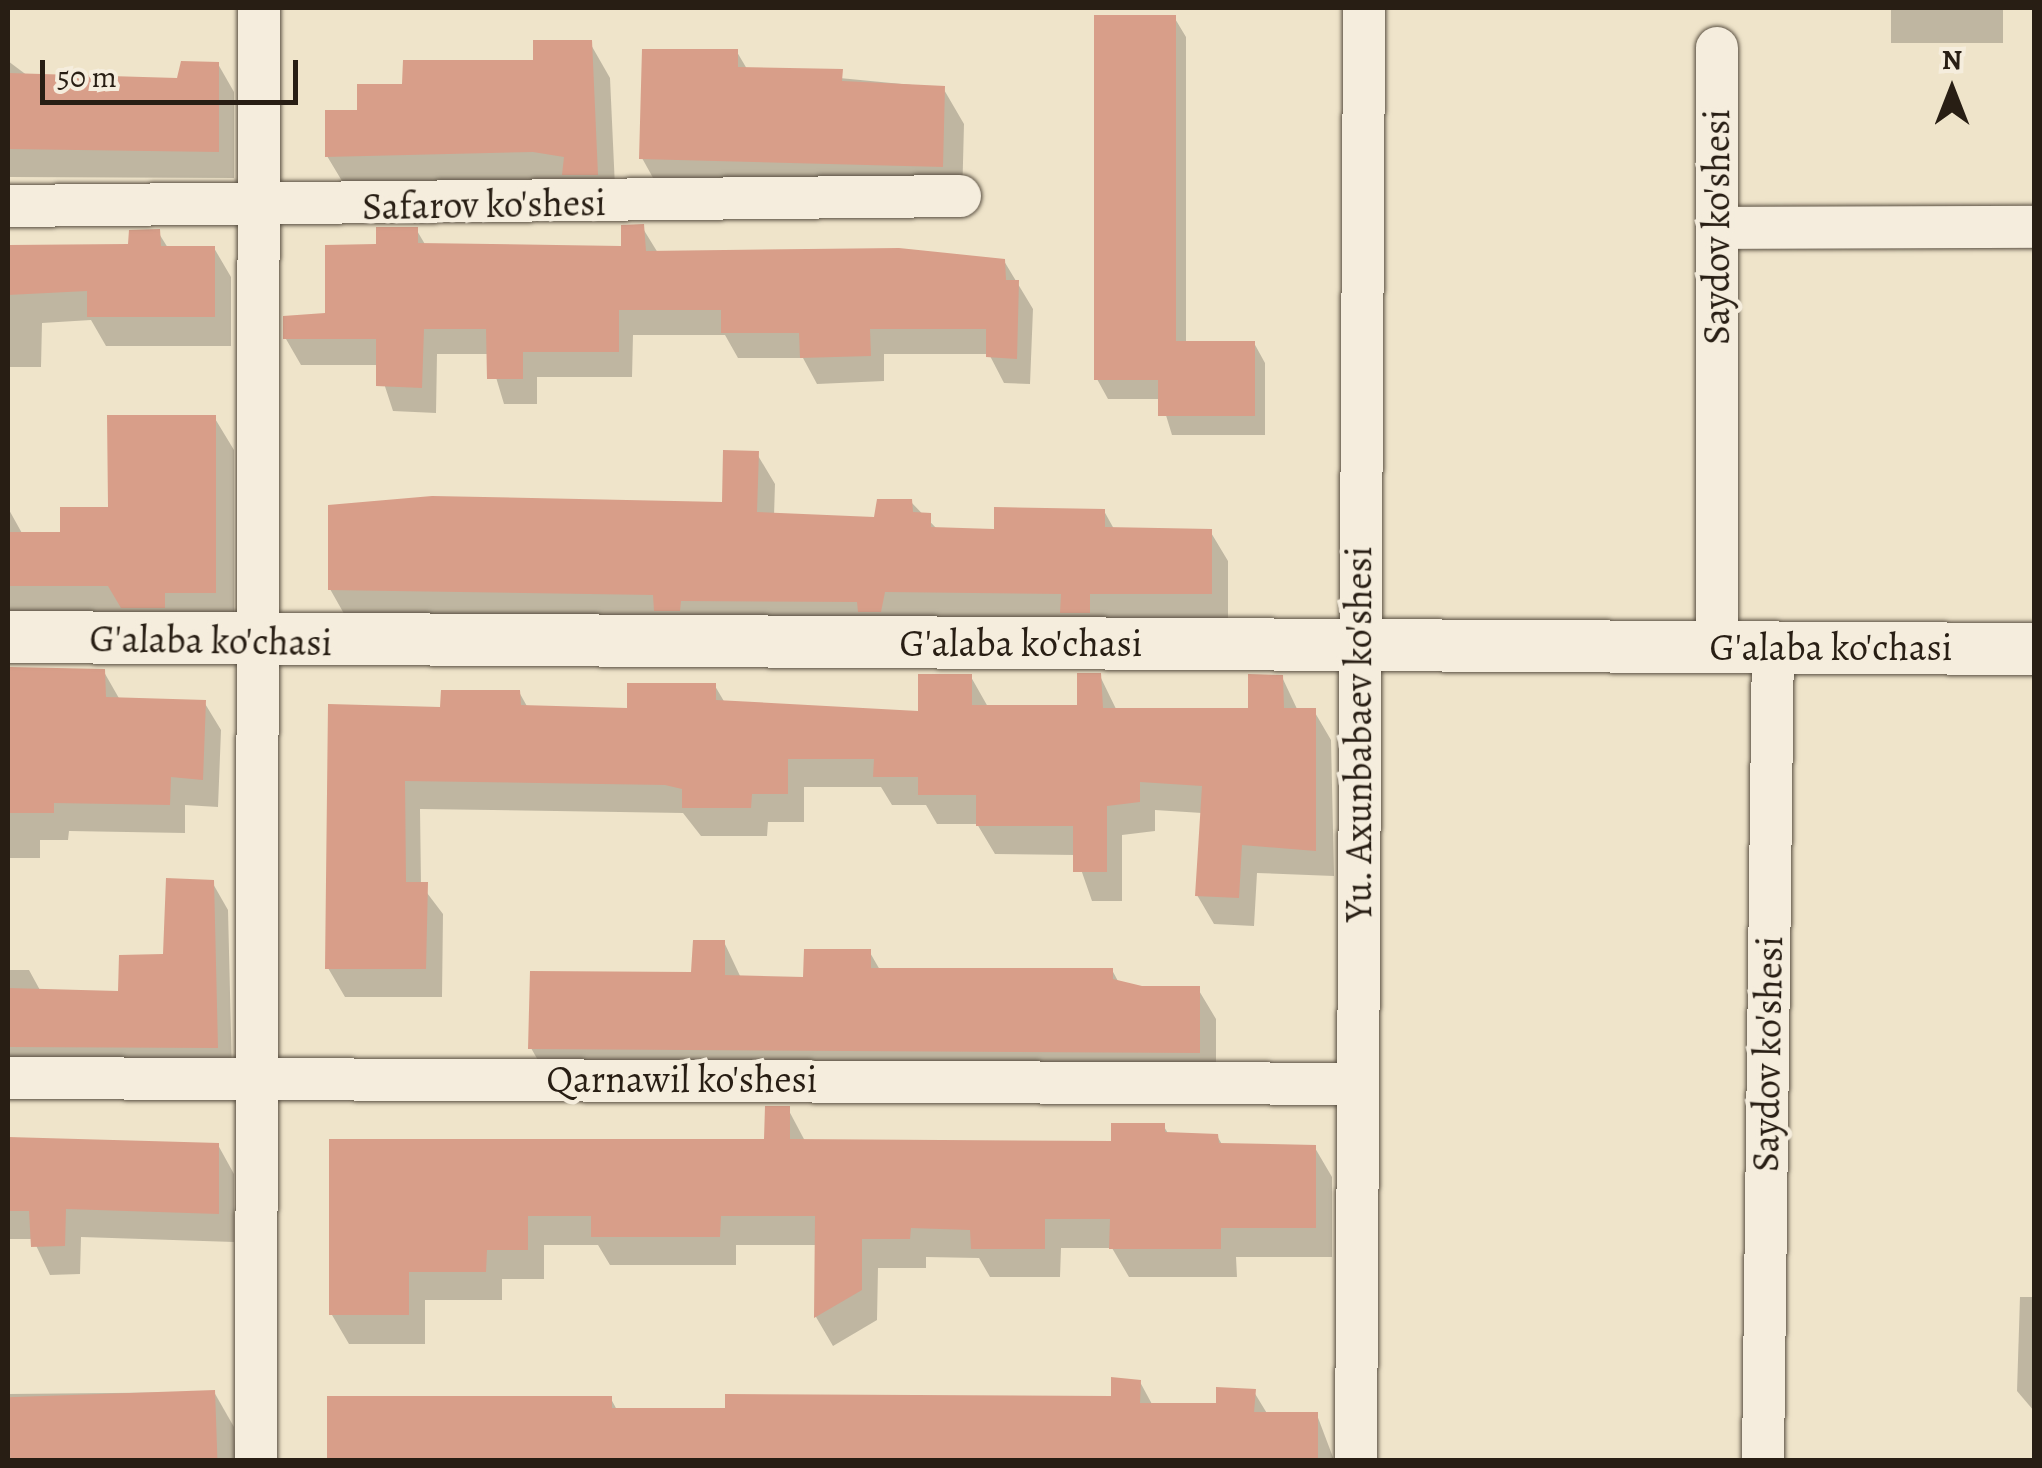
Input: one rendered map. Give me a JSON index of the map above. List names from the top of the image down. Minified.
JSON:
{"streets":{"street":["Safarov ko'shesi","Saydov ko'shesi","G'alaba ko'chasi","Yu. Axunbabaev ko'shesi","Qarnawil ko'shesi"]},"crossings":[["Saydov ko'shesi","G'alaba ko'chasi"],["G'alaba ko'chasi","Yu. Axunbabaev ko'shesi"],["Yu. Axunbabaev ko'shesi","Qarnawil ko'shesi"]],"scale_bar":"50 m","north":"top"}
